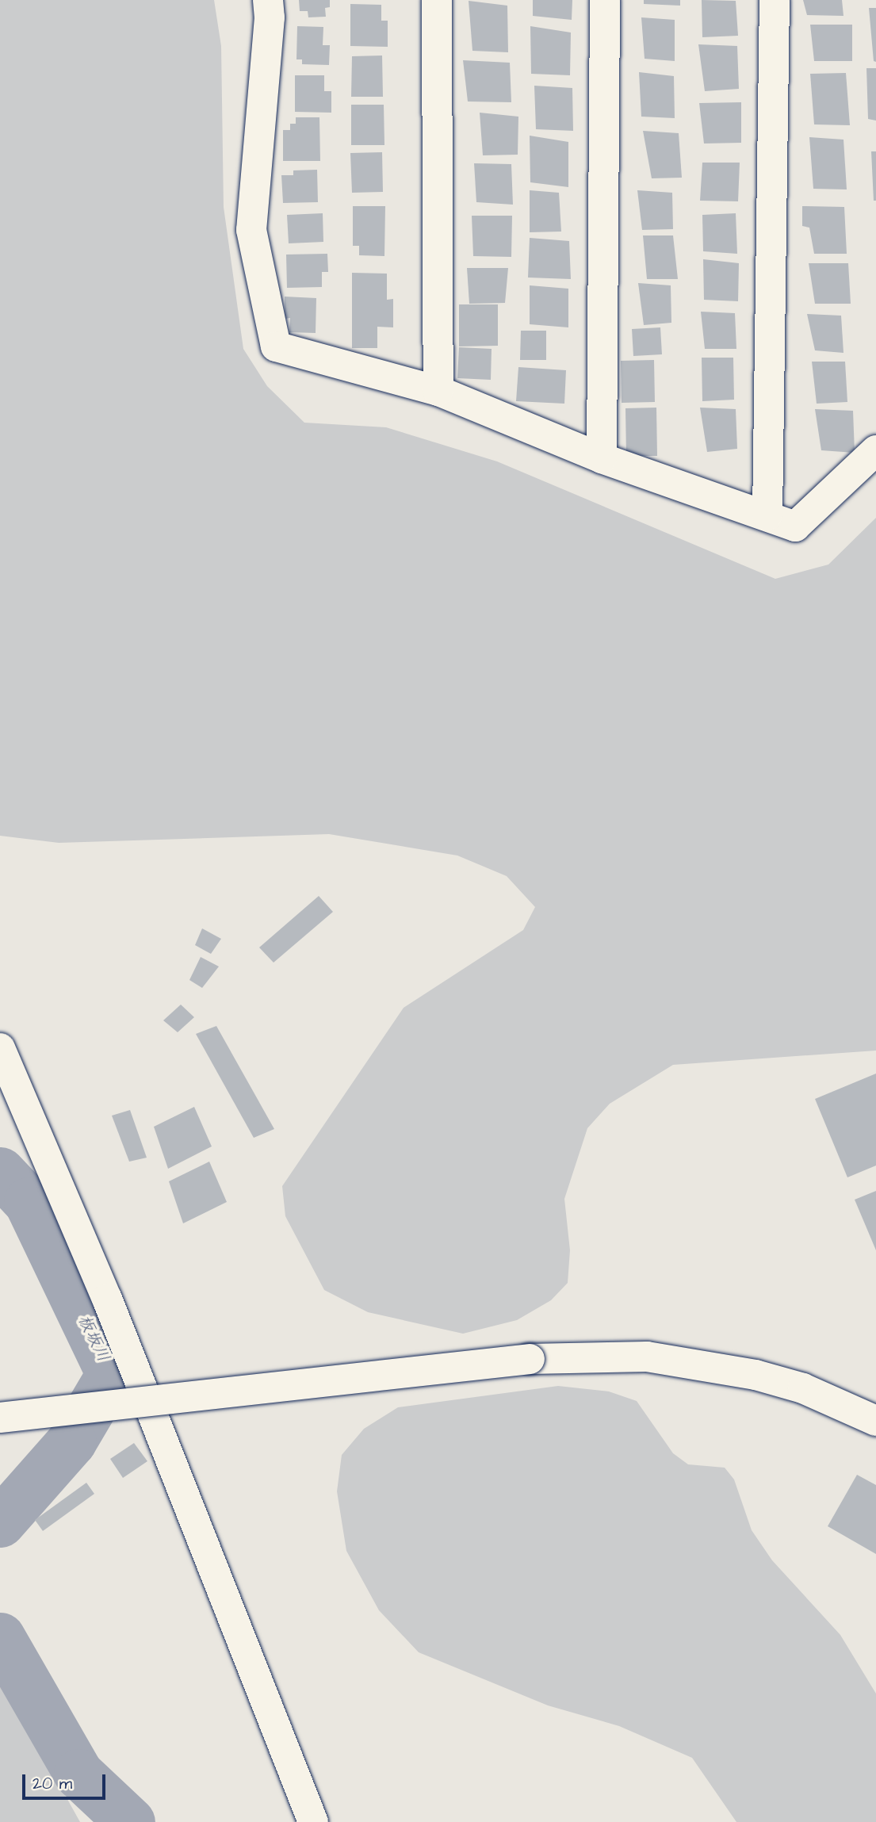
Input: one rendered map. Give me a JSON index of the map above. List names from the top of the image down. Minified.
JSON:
{"water":["板坂川"],"scale_bar":"20 m"}
